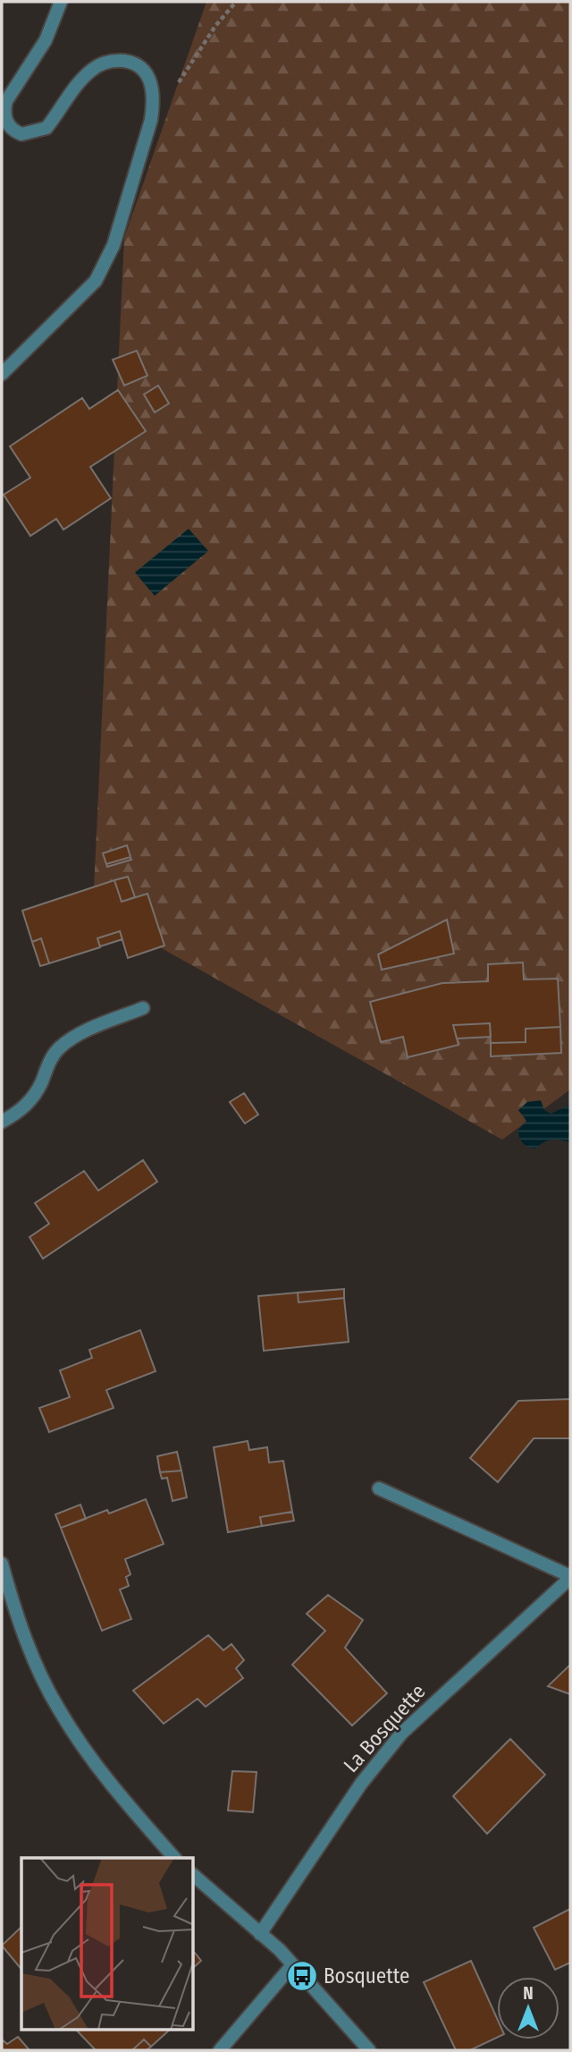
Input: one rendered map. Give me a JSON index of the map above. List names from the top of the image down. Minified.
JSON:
{"streets":{"street":["La Bosquette"]},"places":{"bus stop":["Bosquette"]},"north":"top"}
